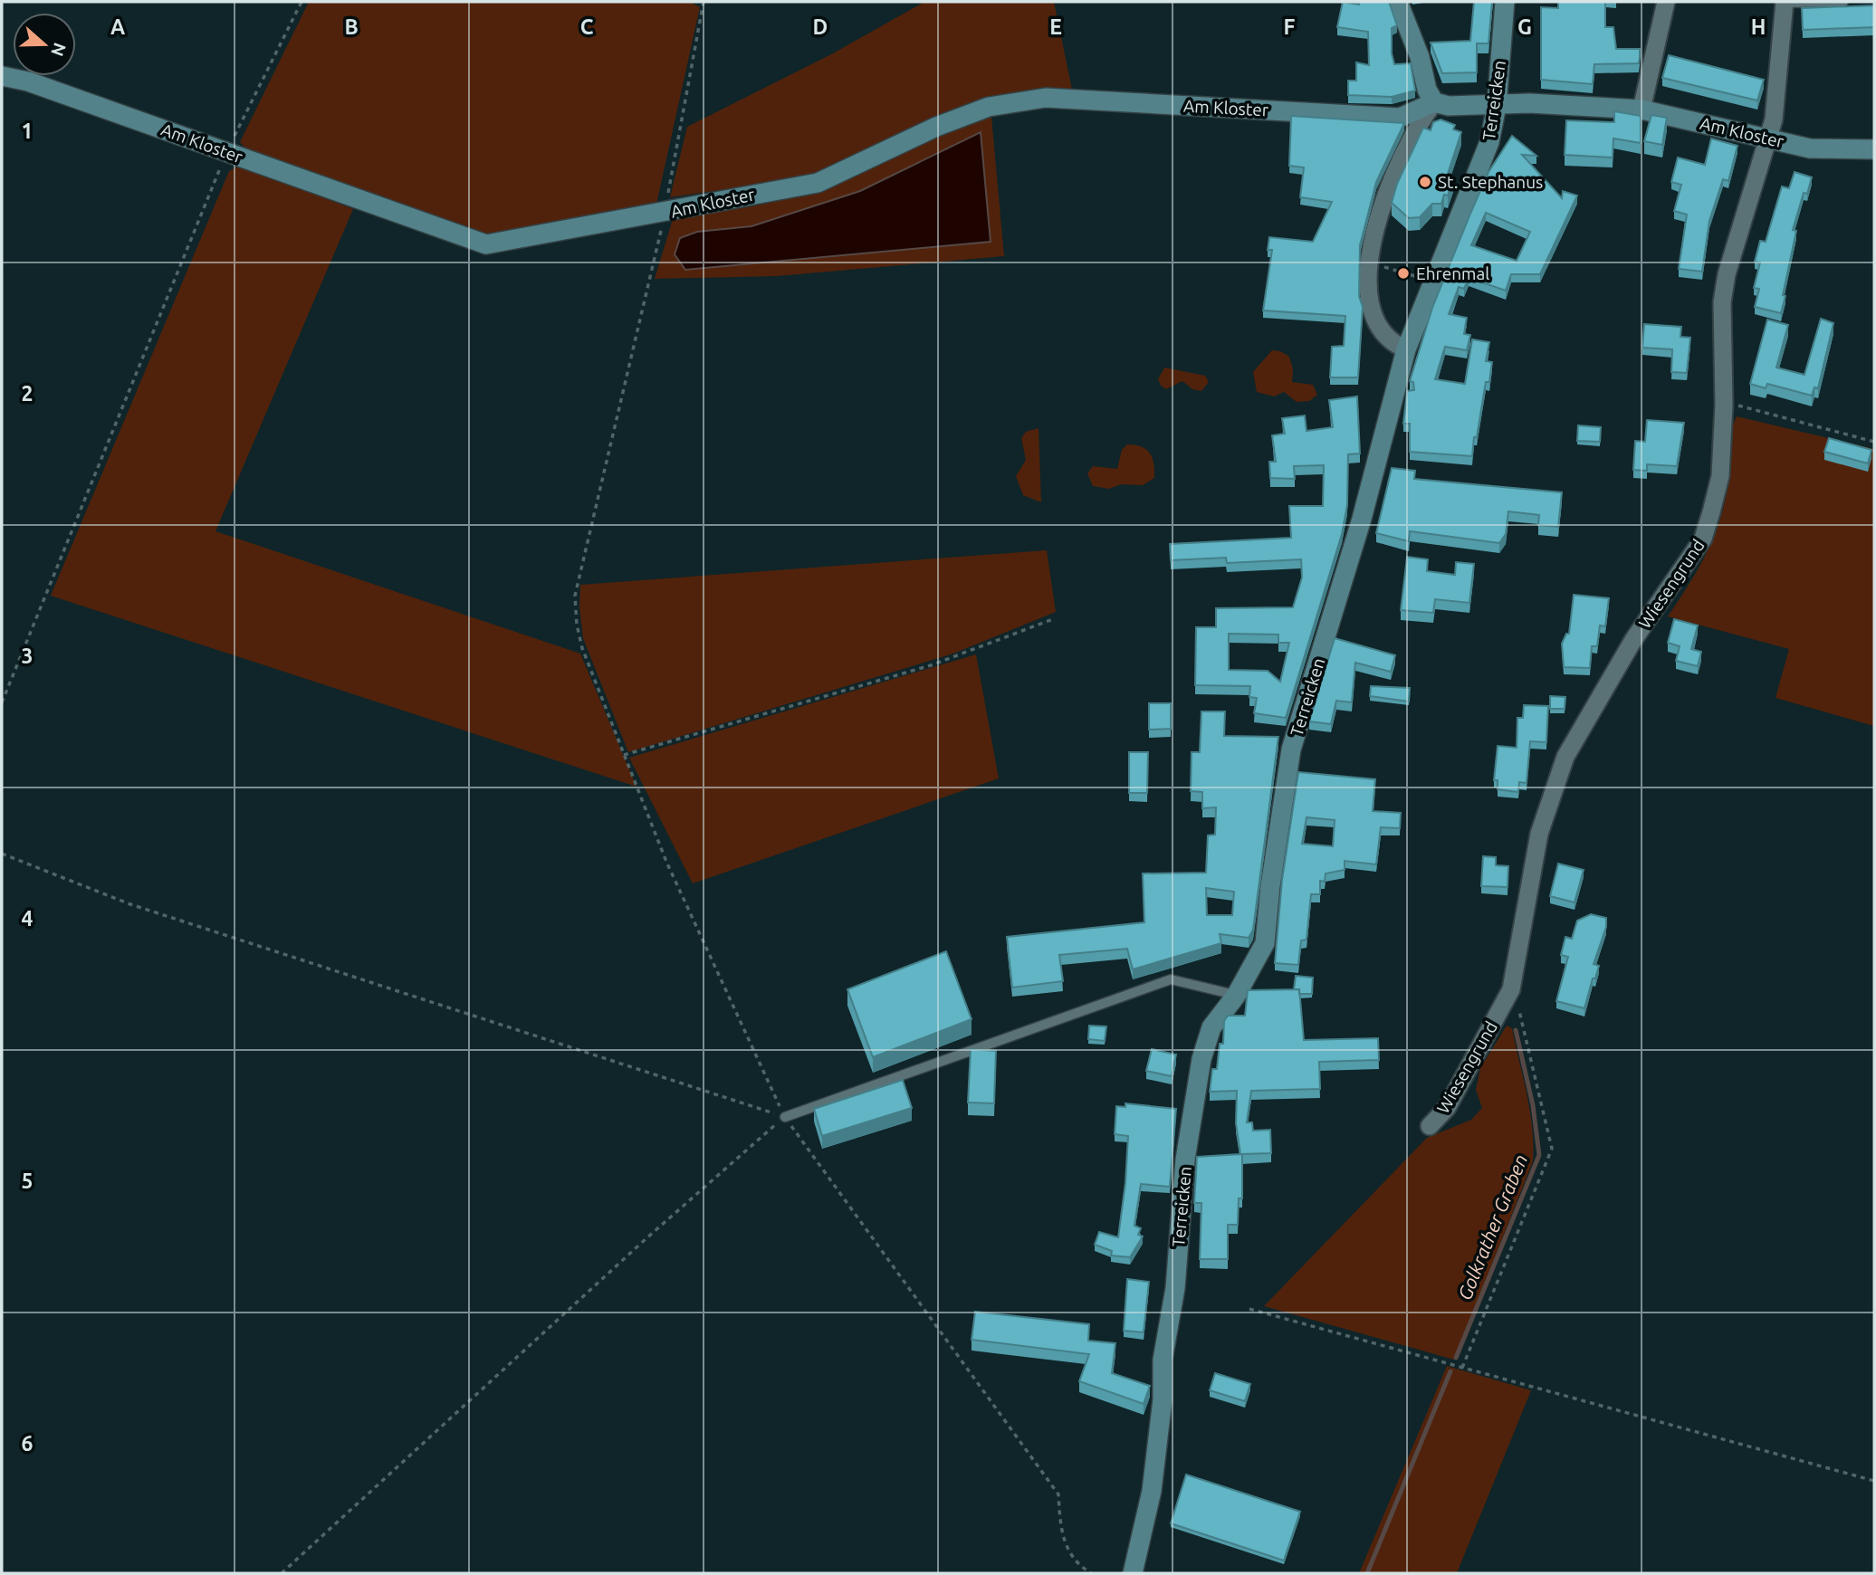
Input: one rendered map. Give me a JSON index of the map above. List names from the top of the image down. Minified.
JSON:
{"streets":{"main road":["Terreicken","Am Kloster"],"street":["Wiesengrund"]},"crossings":[["Terreicken","Am Kloster"],["Am Kloster","Wiesengrund"]],"water":["Golkrather Graben"],"places":["St. Stephanus","Ehrenmal"],"north":"right","grid":{"columns":["A","B","C","D","E","F","G","H"],"rows":["1","2","3","4","5","6"]}}
